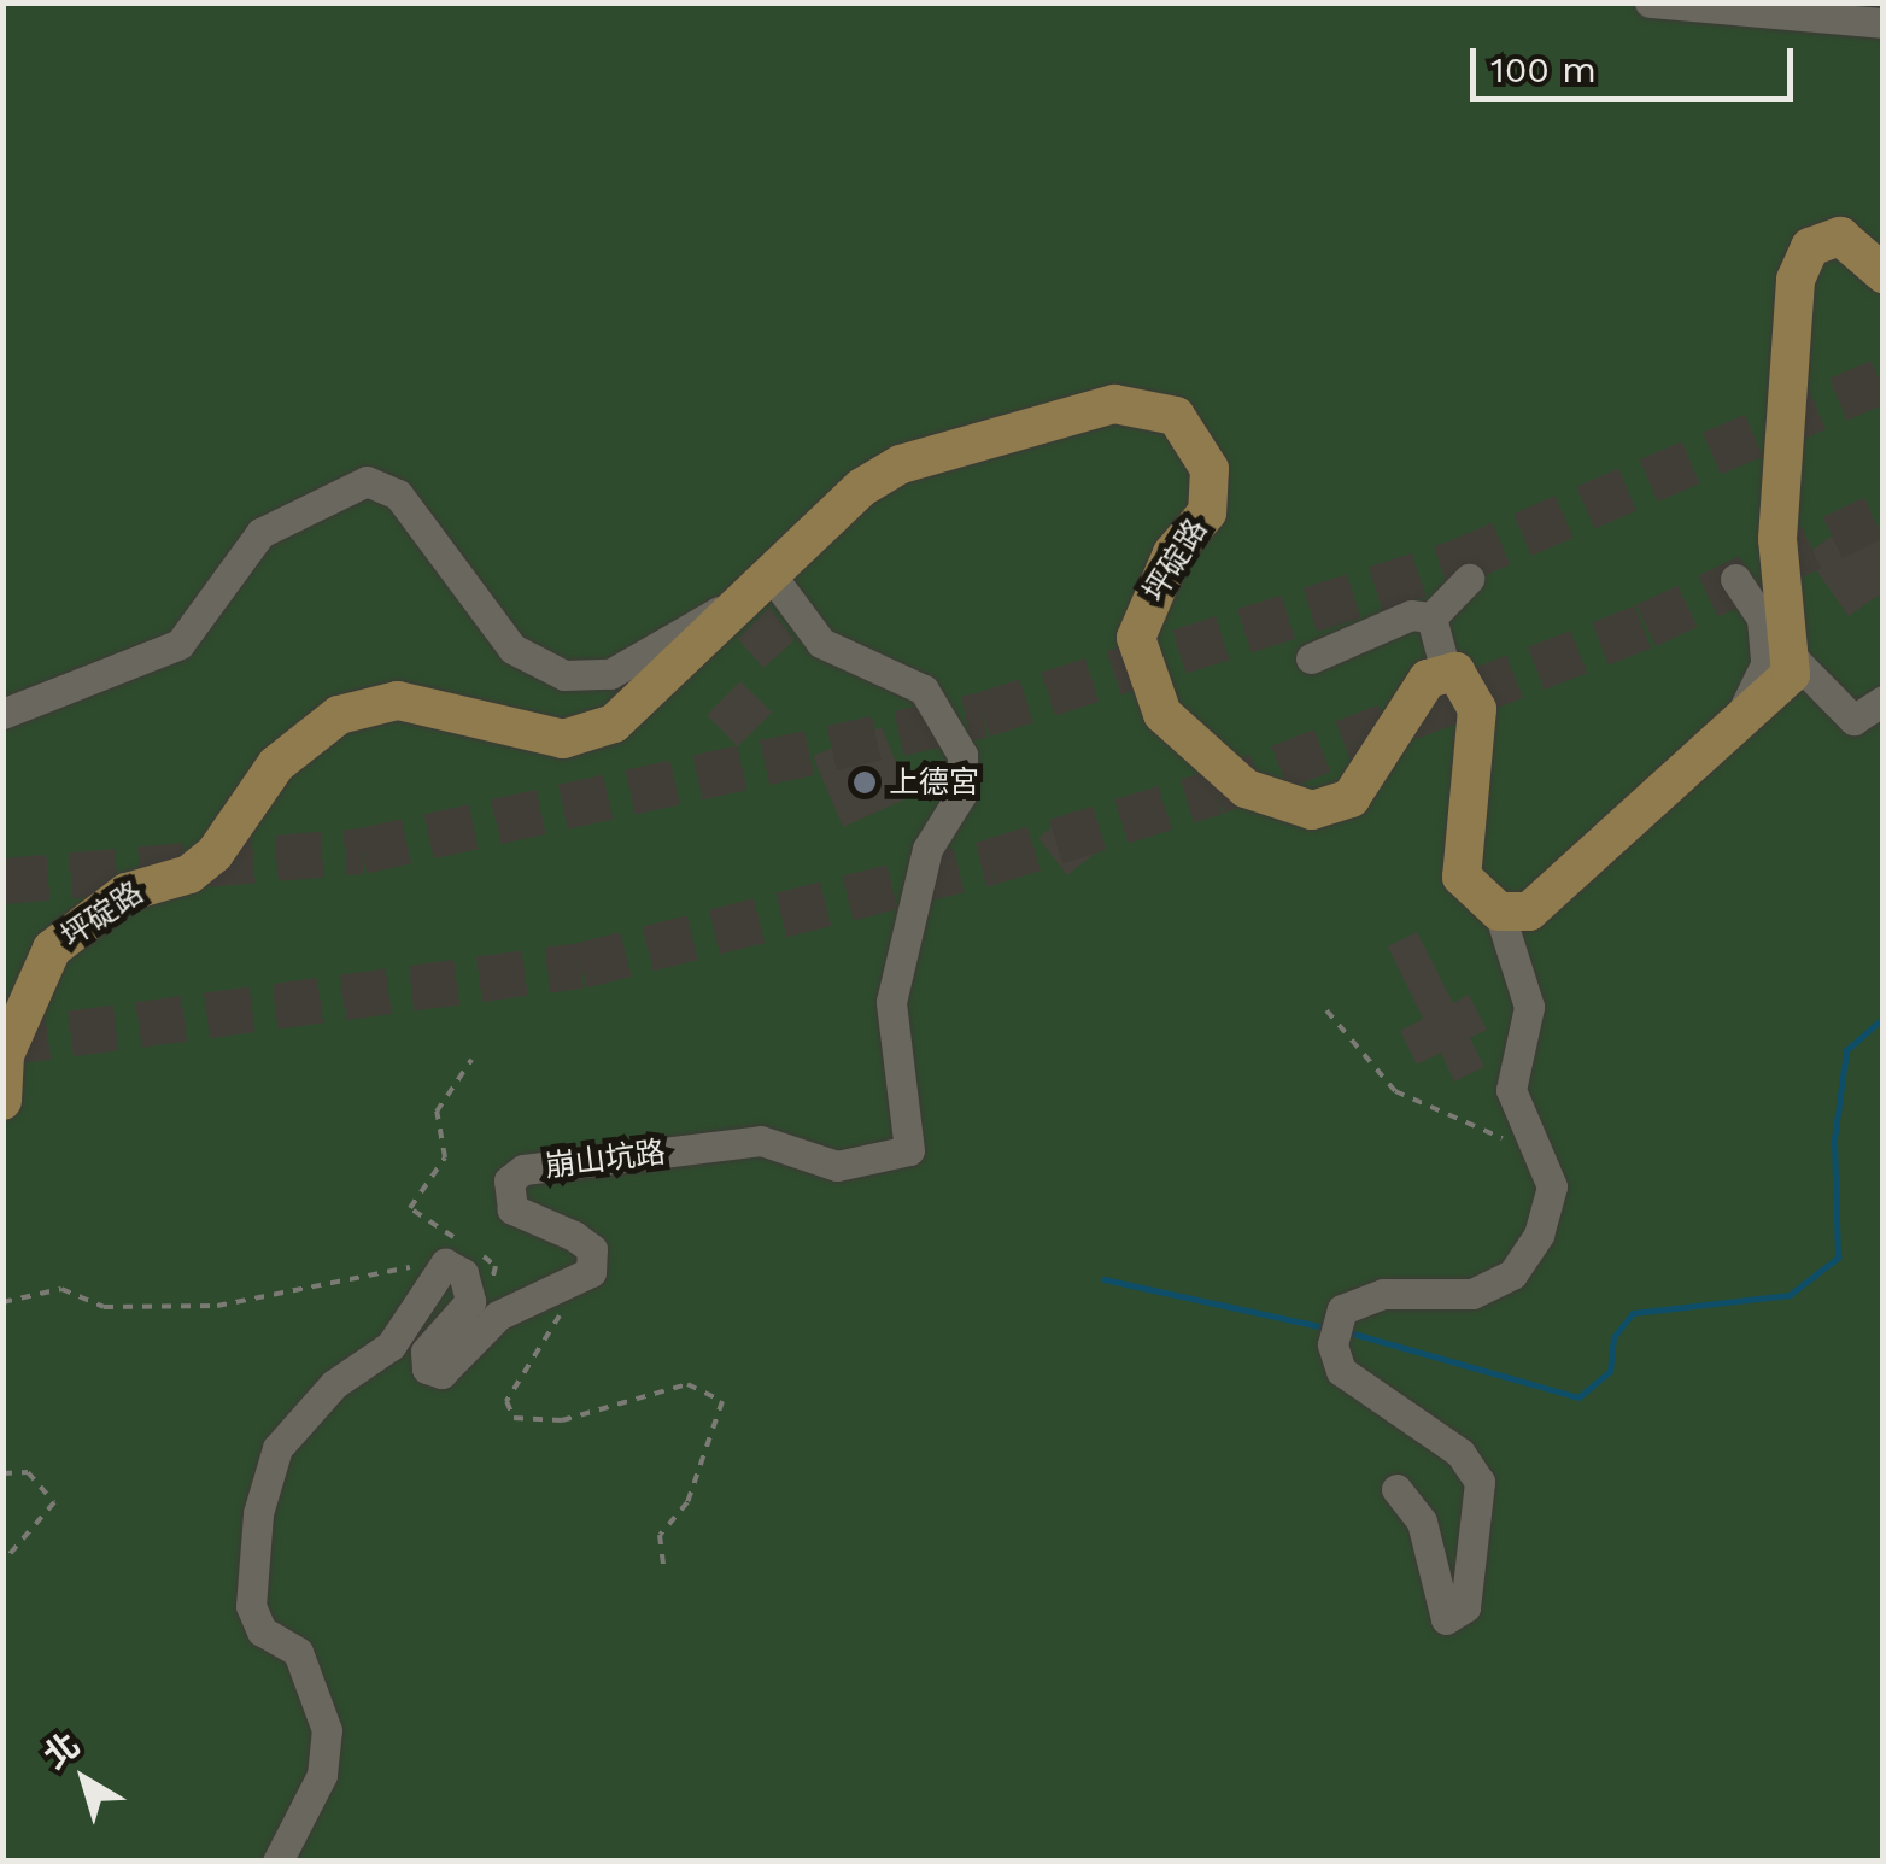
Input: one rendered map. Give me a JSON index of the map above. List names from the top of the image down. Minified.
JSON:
{"streets":{"main road":["坪碇路"],"street":["崩山坑路"]},"crossings":[["坪碇路","崩山坑路"]],"places":["上德宮"],"scale_bar":"100 m","north":"top left"}
